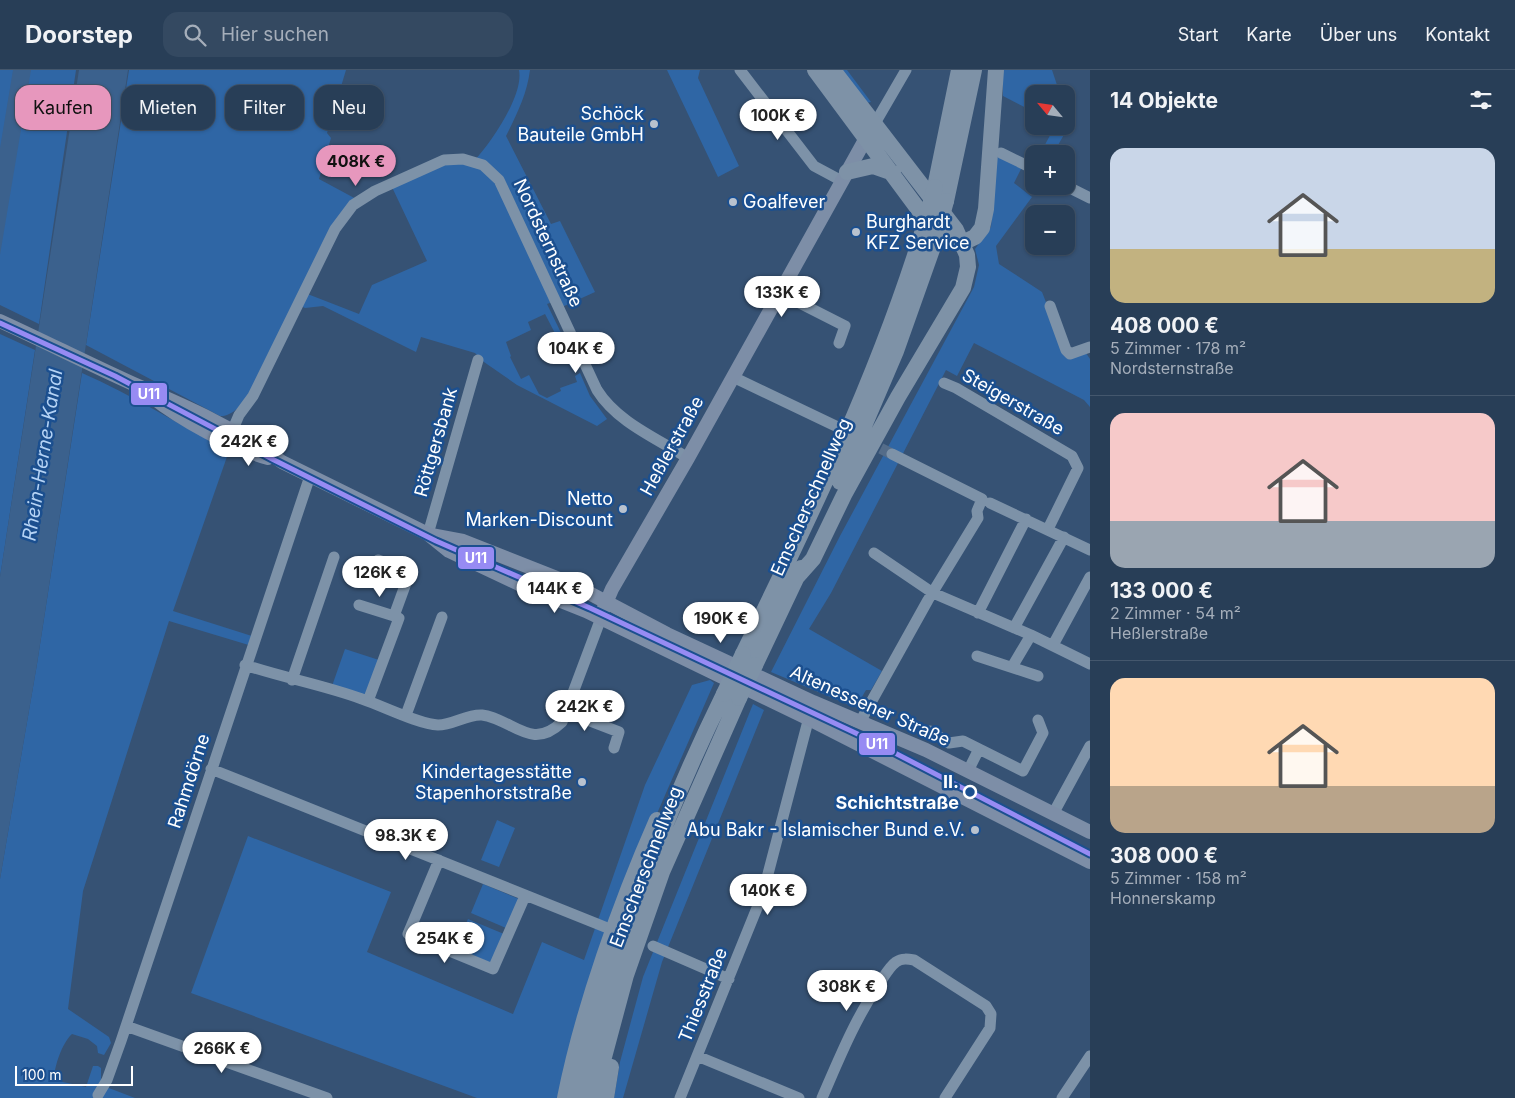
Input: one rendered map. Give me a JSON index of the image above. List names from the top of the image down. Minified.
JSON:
{"streets":{"highway":["Emscherschnellweg"],"main road":["Heßlerstraße","Altenessener Straße"],"street":["Nordsternstraße","Steigerstraße","Röttgersbank","Rahmdörne","Thiesstraße"]},"crossings":[["Nordsternstraße","Heßlerstraße"],["Nordsternstraße","Altenessener Straße"],["Röttgersbank","Altenessener Straße"],["Heßlerstraße","Altenessener Straße"],["Altenessener Straße","Rahmdörne"],["Altenessener Straße","Thiesstraße"]],"water":["Rhein-Herne-Kanal"],"places":["Schöck Bauteile GmbH","Goalfever","Burghardt KFZ Service","Netto Marken-Discount","Kindertagesstätte Stapenhorststraße","II. Schichtstraße","Abu Bakr - Islamischer Bund e.V."],"lines":["transit line U11"],"scale_bar":"100 m","north":"top left","page":{"header":"Doorstep","search":"Hier suchen","nav":["Start","Karte","Über uns","Kontakt"],"heading":"14 Objekte","map_buttons":["+","−"],"chip":["Kaufen","Mieten","Filter","Neu"],"price":["100K €","408K €","133K €","104K €","242K €","126K €","144K €","190K €","242K €","98.3K €","140K €","254K €","308K €","266K €"],"list":[{"name":"408 000 €","note":"5 Zimmer · 178 m² · Nordsternstraße"},{"name":"133 000 €","note":"2 Zimmer · 54 m² · Heßlerstraße"},{"name":"308 000 €","note":"5 Zimmer · 158 m² · Honnerskamp"}],"scale":"100 m"}}
